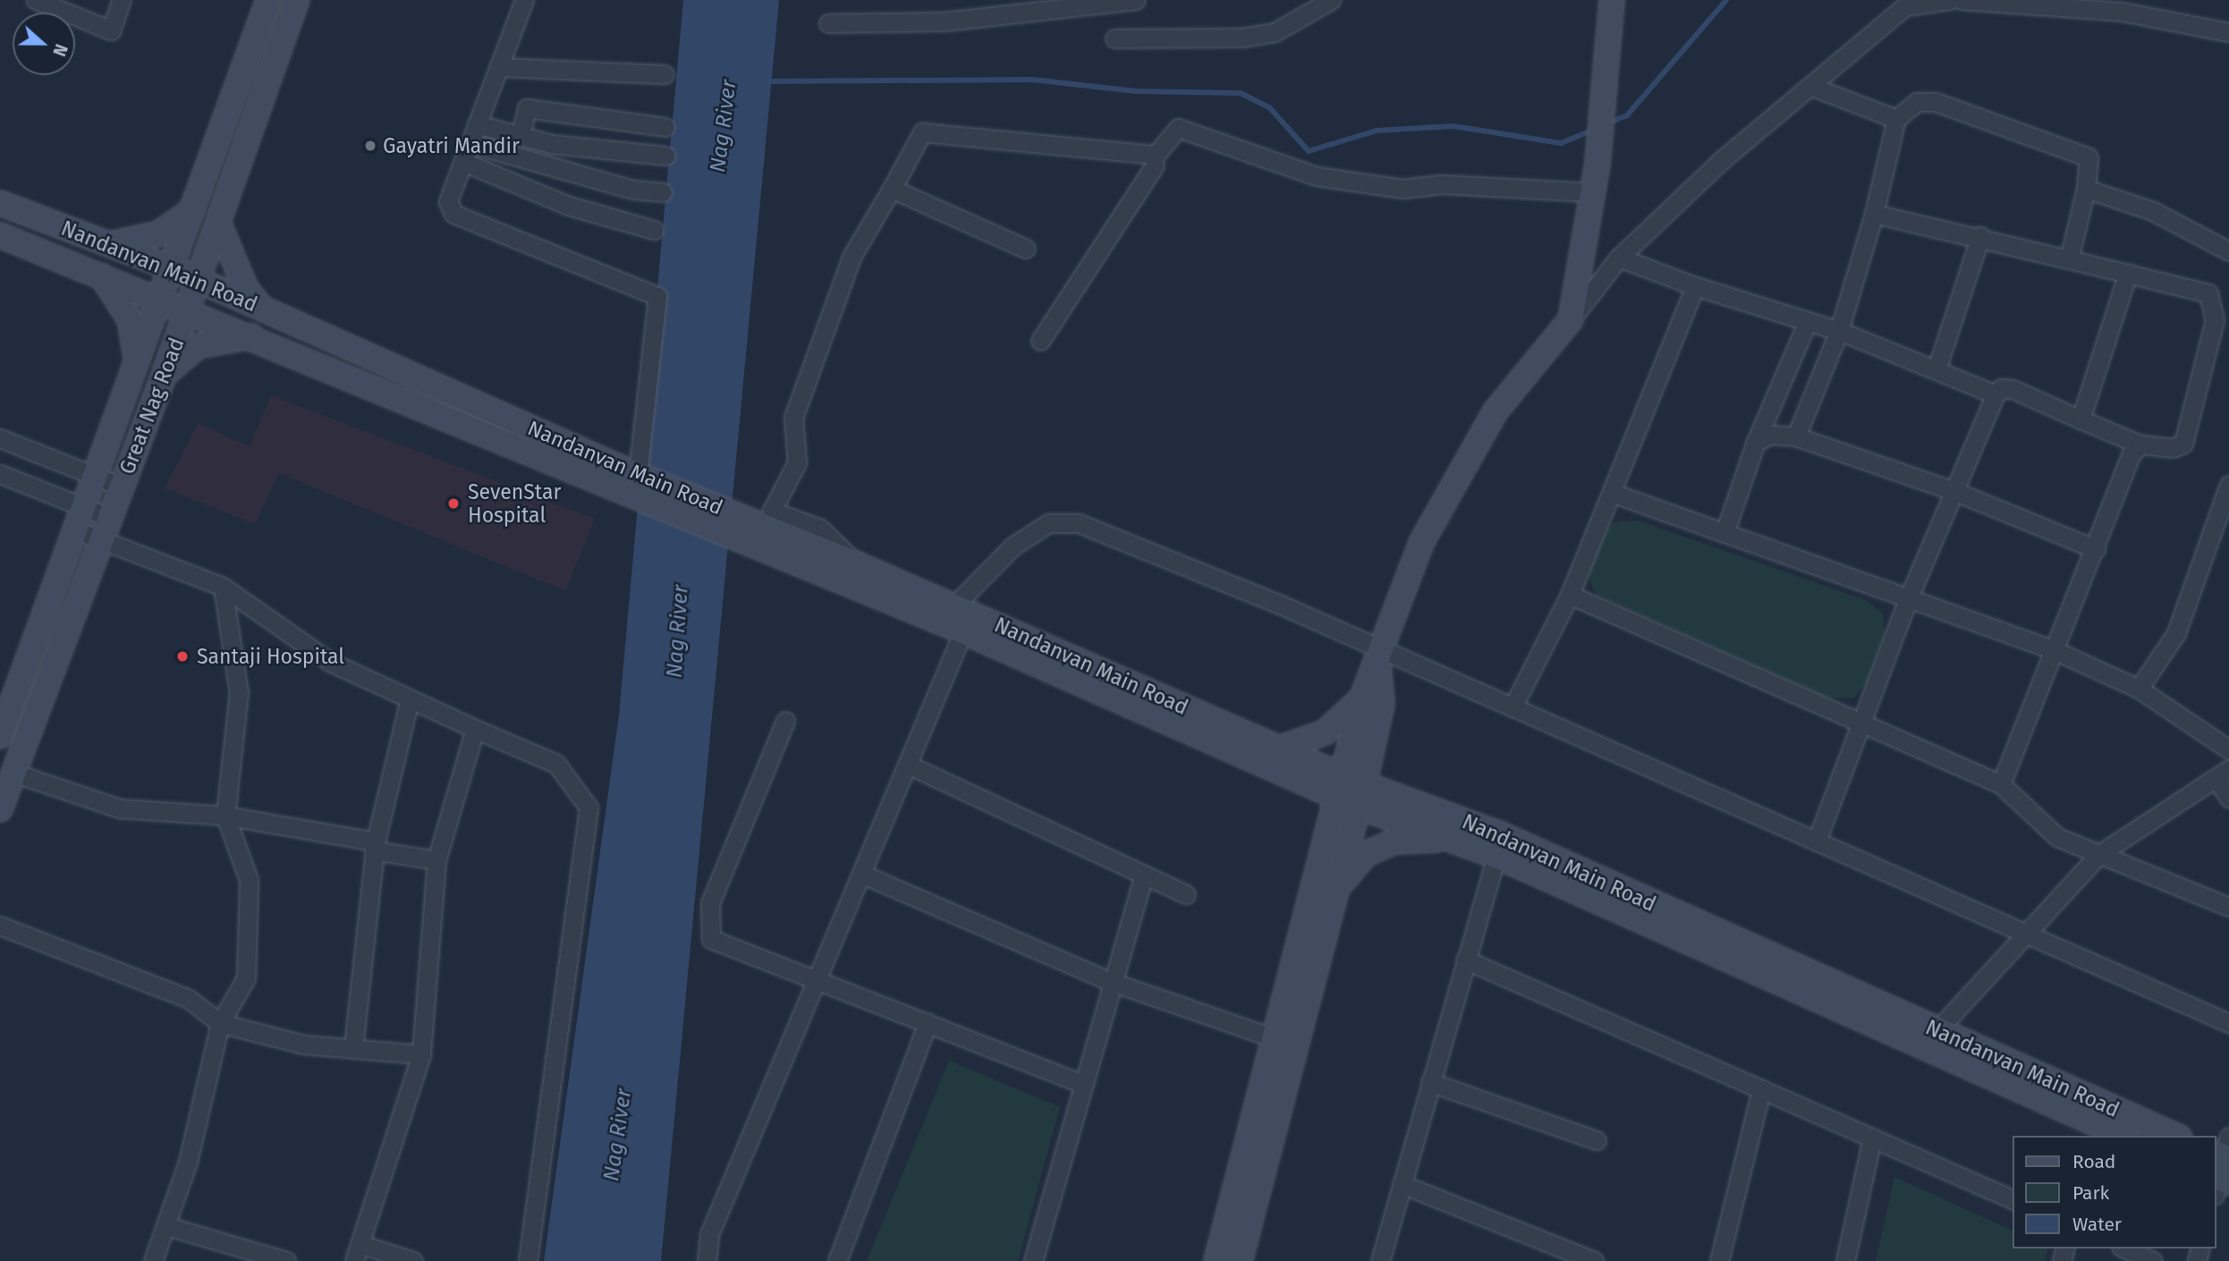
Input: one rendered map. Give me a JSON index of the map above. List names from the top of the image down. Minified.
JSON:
{"streets":{"main road":["Nandanvan Main Road","Great Nag Road"]},"crossings":[["Nandanvan Main Road","Great Nag Road"]],"water":["Nag River"],"places":["Gayatri Mandir","SevenStar Hospital","Santaji Hospital"],"legend":["Road","Park","Water"],"north":"right"}
